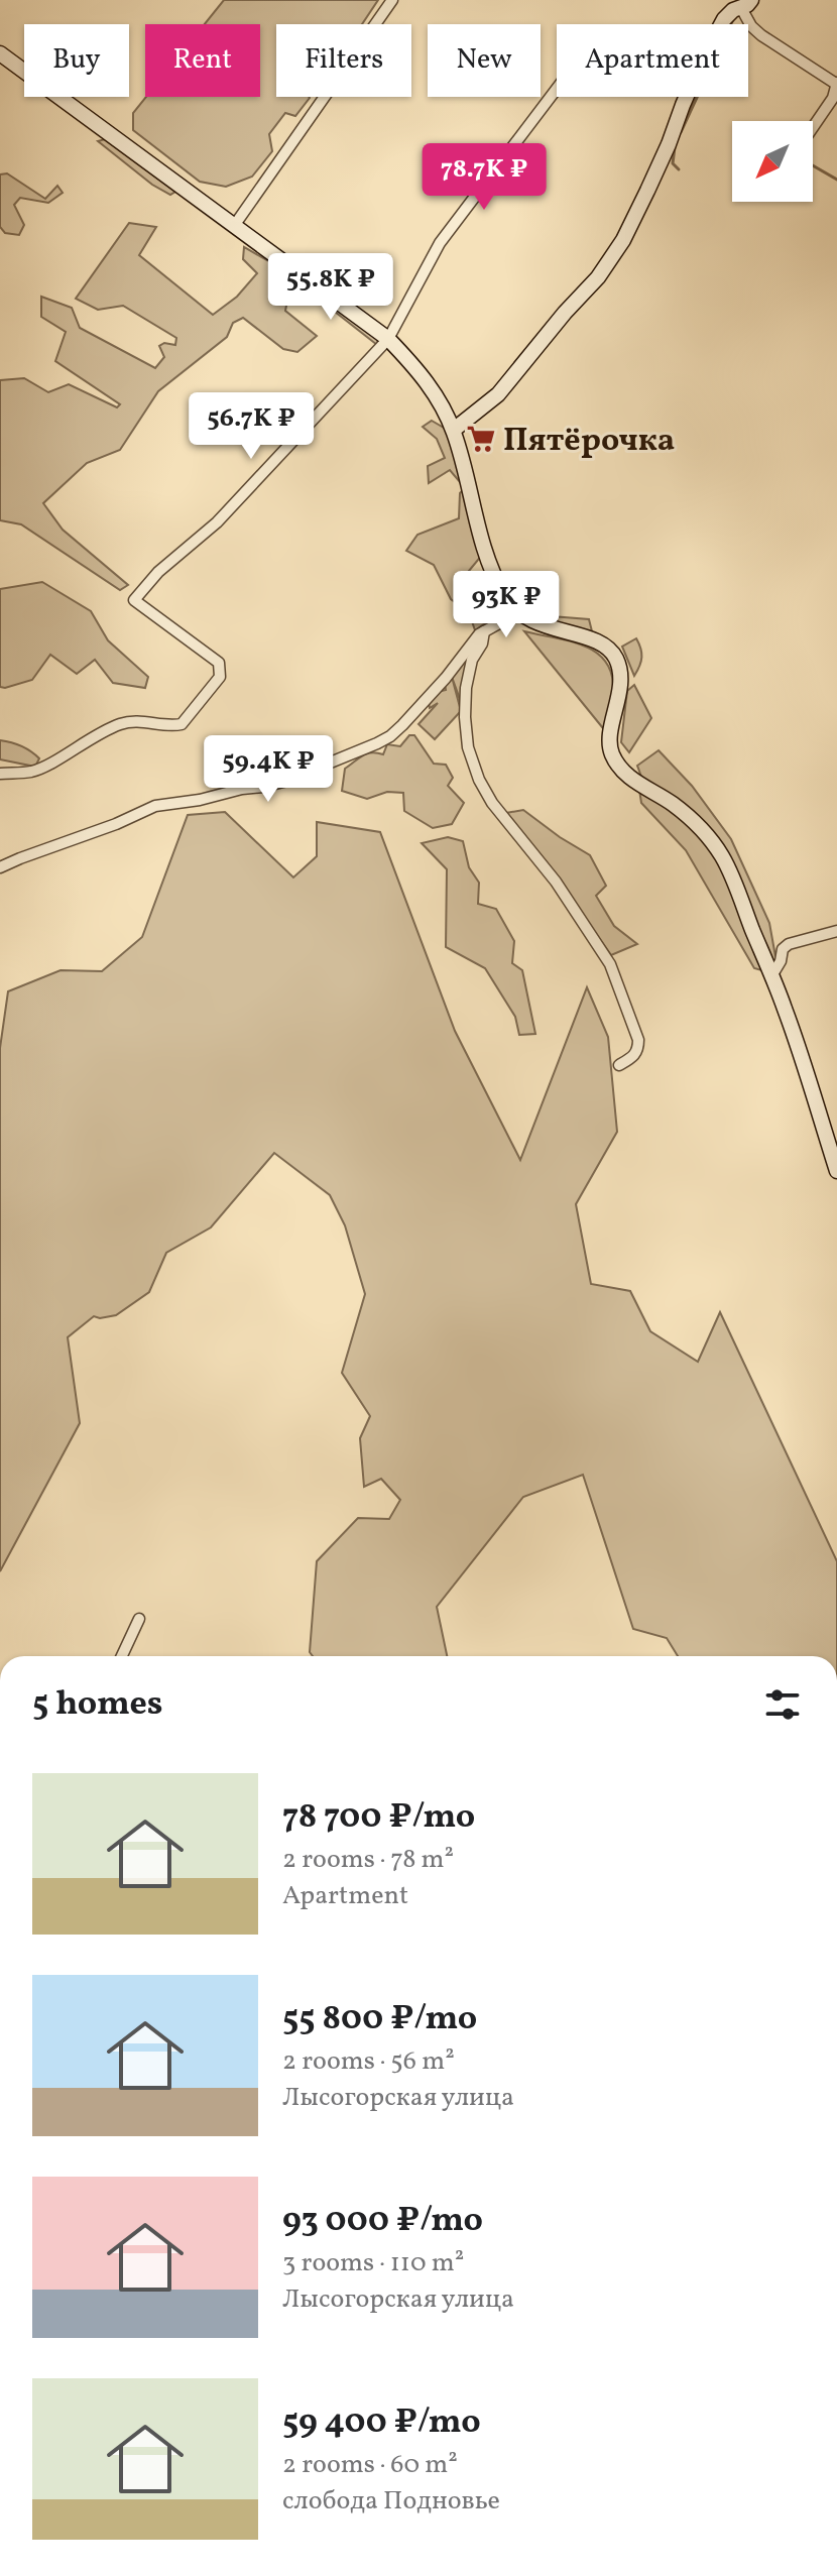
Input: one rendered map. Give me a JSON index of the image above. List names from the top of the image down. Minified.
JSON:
{"places":{"supermarket":["Пятёрочка"]},"north":"bottom left","page":{"chip":["Buy","Rent","Filters","New","Apartment"],"price":["78.7K ₽","55.8K ₽","56.7K ₽","93K ₽","59.4K ₽"],"heading":"5 homes","list":[{"name":"78 700 ₽/mo","note":"2 rooms · 78 m² · Apartment"},{"name":"55 800 ₽/mo","note":"2 rooms · 56 m² · Лысогорская улица"},{"name":"93 000 ₽/mo","note":"3 rooms · 110 m² · Лысогорская улица"},{"name":"59 400 ₽/mo","note":"2 rooms · 60 m² · слобода Подновье"}]}}
